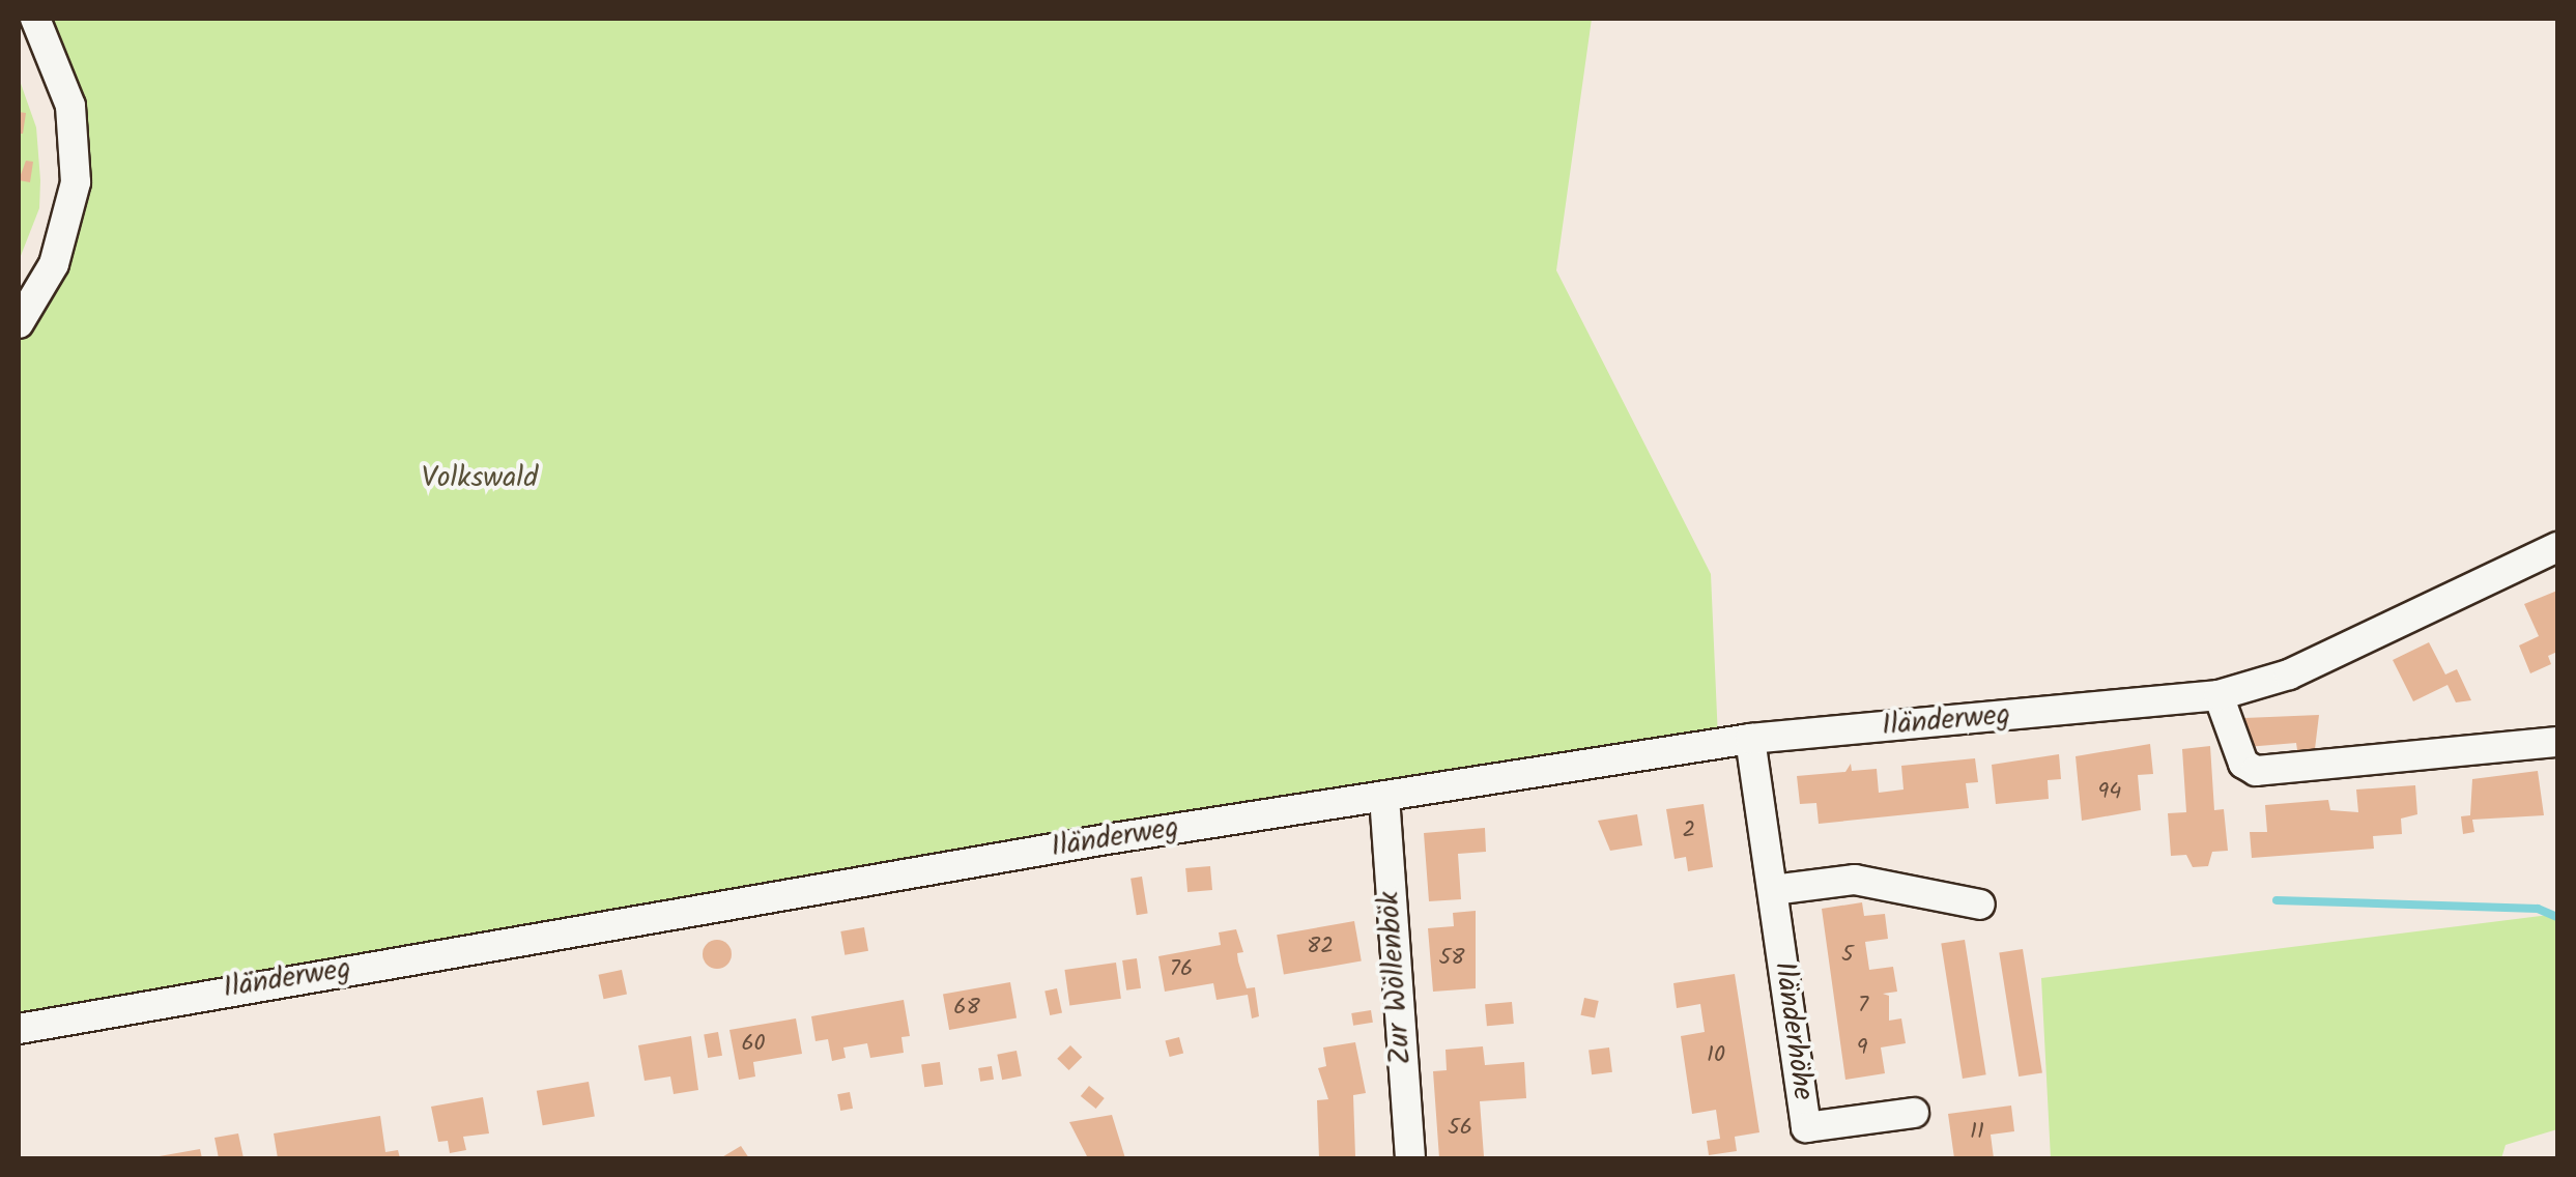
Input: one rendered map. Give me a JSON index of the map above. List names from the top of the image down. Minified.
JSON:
{"streets":{"street":["Iländerweg","Zur Wöllenbök","Iländerhöhe"]},"crossings":[["Iländerweg","Zur Wöllenbök"],["Iländerweg","Iländerhöhe"]],"parks":["Volkswald"],"house_numbers":["94","2","82","5","58","76","7","68","60","9","10","56","11"]}
